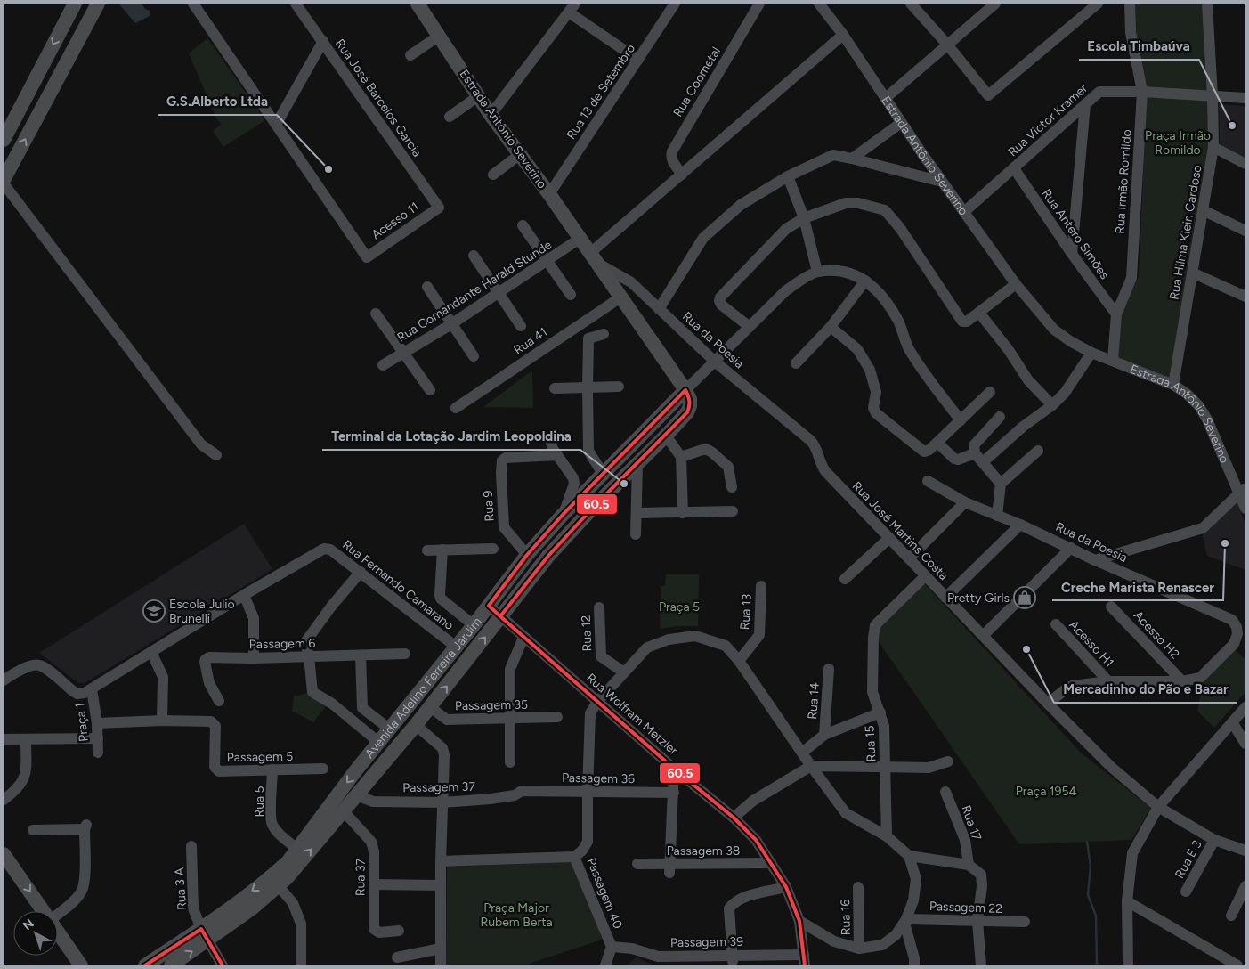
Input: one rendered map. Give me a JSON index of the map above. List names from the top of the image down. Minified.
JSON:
{"streets":{"main road":["Estrada Antônio Severino","Avenida Adelino Ferreira Jardim"],"street":["Rua Coometal","Rua 13 de Setembro","Rua José Barcelos Garcia","Rua Victor Kramer","Rua Irmão Romildo","Acesso 11","Rua Hilma Klein Cardoso","Rua Antero Simões","Rua Comandante Harald Stunde","Rua da Poesia","Rua 41","Rua 9","Rua José Martins Costa","Rua Fernando Camarano","Rua 13","Rua 12","Acesso H2","Passagem 6","Acesso H1","Rua 14","Passagem 35","Rua Wolfram Metzler","Praça 1","Rua 15","Passagem 5","Passagem 36","Passagem 37","Rua 5","Rua 17","Passagem 38","Rua E 3","Rua 37","Rua 3 A","Passagem 40","Passagem 22","Rua 16","Passagem 39"]},"crossings":[["Rua 13 de Setembro","Estrada Antônio Severino"],["Rua José Barcelos Garcia","Acesso 11"],["Rua Victor Kramer","Estrada Antônio Severino"],["Rua Victor Kramer","Rua Irmão Romildo"],["Rua Victor Kramer","Rua Hilma Klein Cardoso"],["Rua Victor Kramer","Rua Antero Simões"],["Estrada Antônio Severino","Rua Irmão Romildo"],["Estrada Antônio Severino","Rua Hilma Klein Cardoso"],["Estrada Antônio Severino","Rua Comandante Harald Stunde"],["Estrada Antônio Severino","Rua da Poesia"],["Estrada Antônio Severino","Rua 41"],["Estrada Antônio Severino","Avenida Adelino Ferreira Jardim"],["Rua Irmão Romildo","Rua Antero Simões"],["Rua da Poesia","Rua José Martins Costa"],["Rua da Poesia","Acesso H2"],["Rua da Poesia","Avenida Adelino Ferreira Jardim"],["Rua 9","Avenida Adelino Ferreira Jardim"],["Rua José Martins Costa","Rua 15"],["Rua José Martins Costa","Rua E 3"],["Rua Fernando Camarano","Avenida Adelino Ferreira Jardim"],["Rua Fernando Camarano","Praça 1"],["Avenida Adelino Ferreira Jardim","Passagem 35"],["Avenida Adelino Ferreira Jardim","Rua Wolfram Metzler"],["Avenida Adelino Ferreira Jardim","Passagem 37"],["Avenida Adelino Ferreira Jardim","Rua 5"],["Avenida Adelino Ferreira Jardim","Rua 37"],["Avenida Adelino Ferreira Jardim","Rua 3 A"],["Rua Wolfram Metzler","Passagem 38"],["Rua Wolfram Metzler","Passagem 39"],["Passagem 5","Rua 5"],["Passagem 36","Passagem 37"],["Passagem 40","Passagem 39"]],"parks":["Praça Irmão Romildo","Praça 5","Praça 1954","Praça Major Rubem Berta"],"places":{"other":["Escola Timbaúva","G.S.Alberto Ltda","Terminal da Lotação Jardim Leopoldina","Creche Marista Renascer","Mercadinho do Pão e Bazar"],"shop":["Pretty Girls"],"school or university":["Escola Julio Brunelli"]},"lines":["transit line 60.5"],"north":"top left"}
